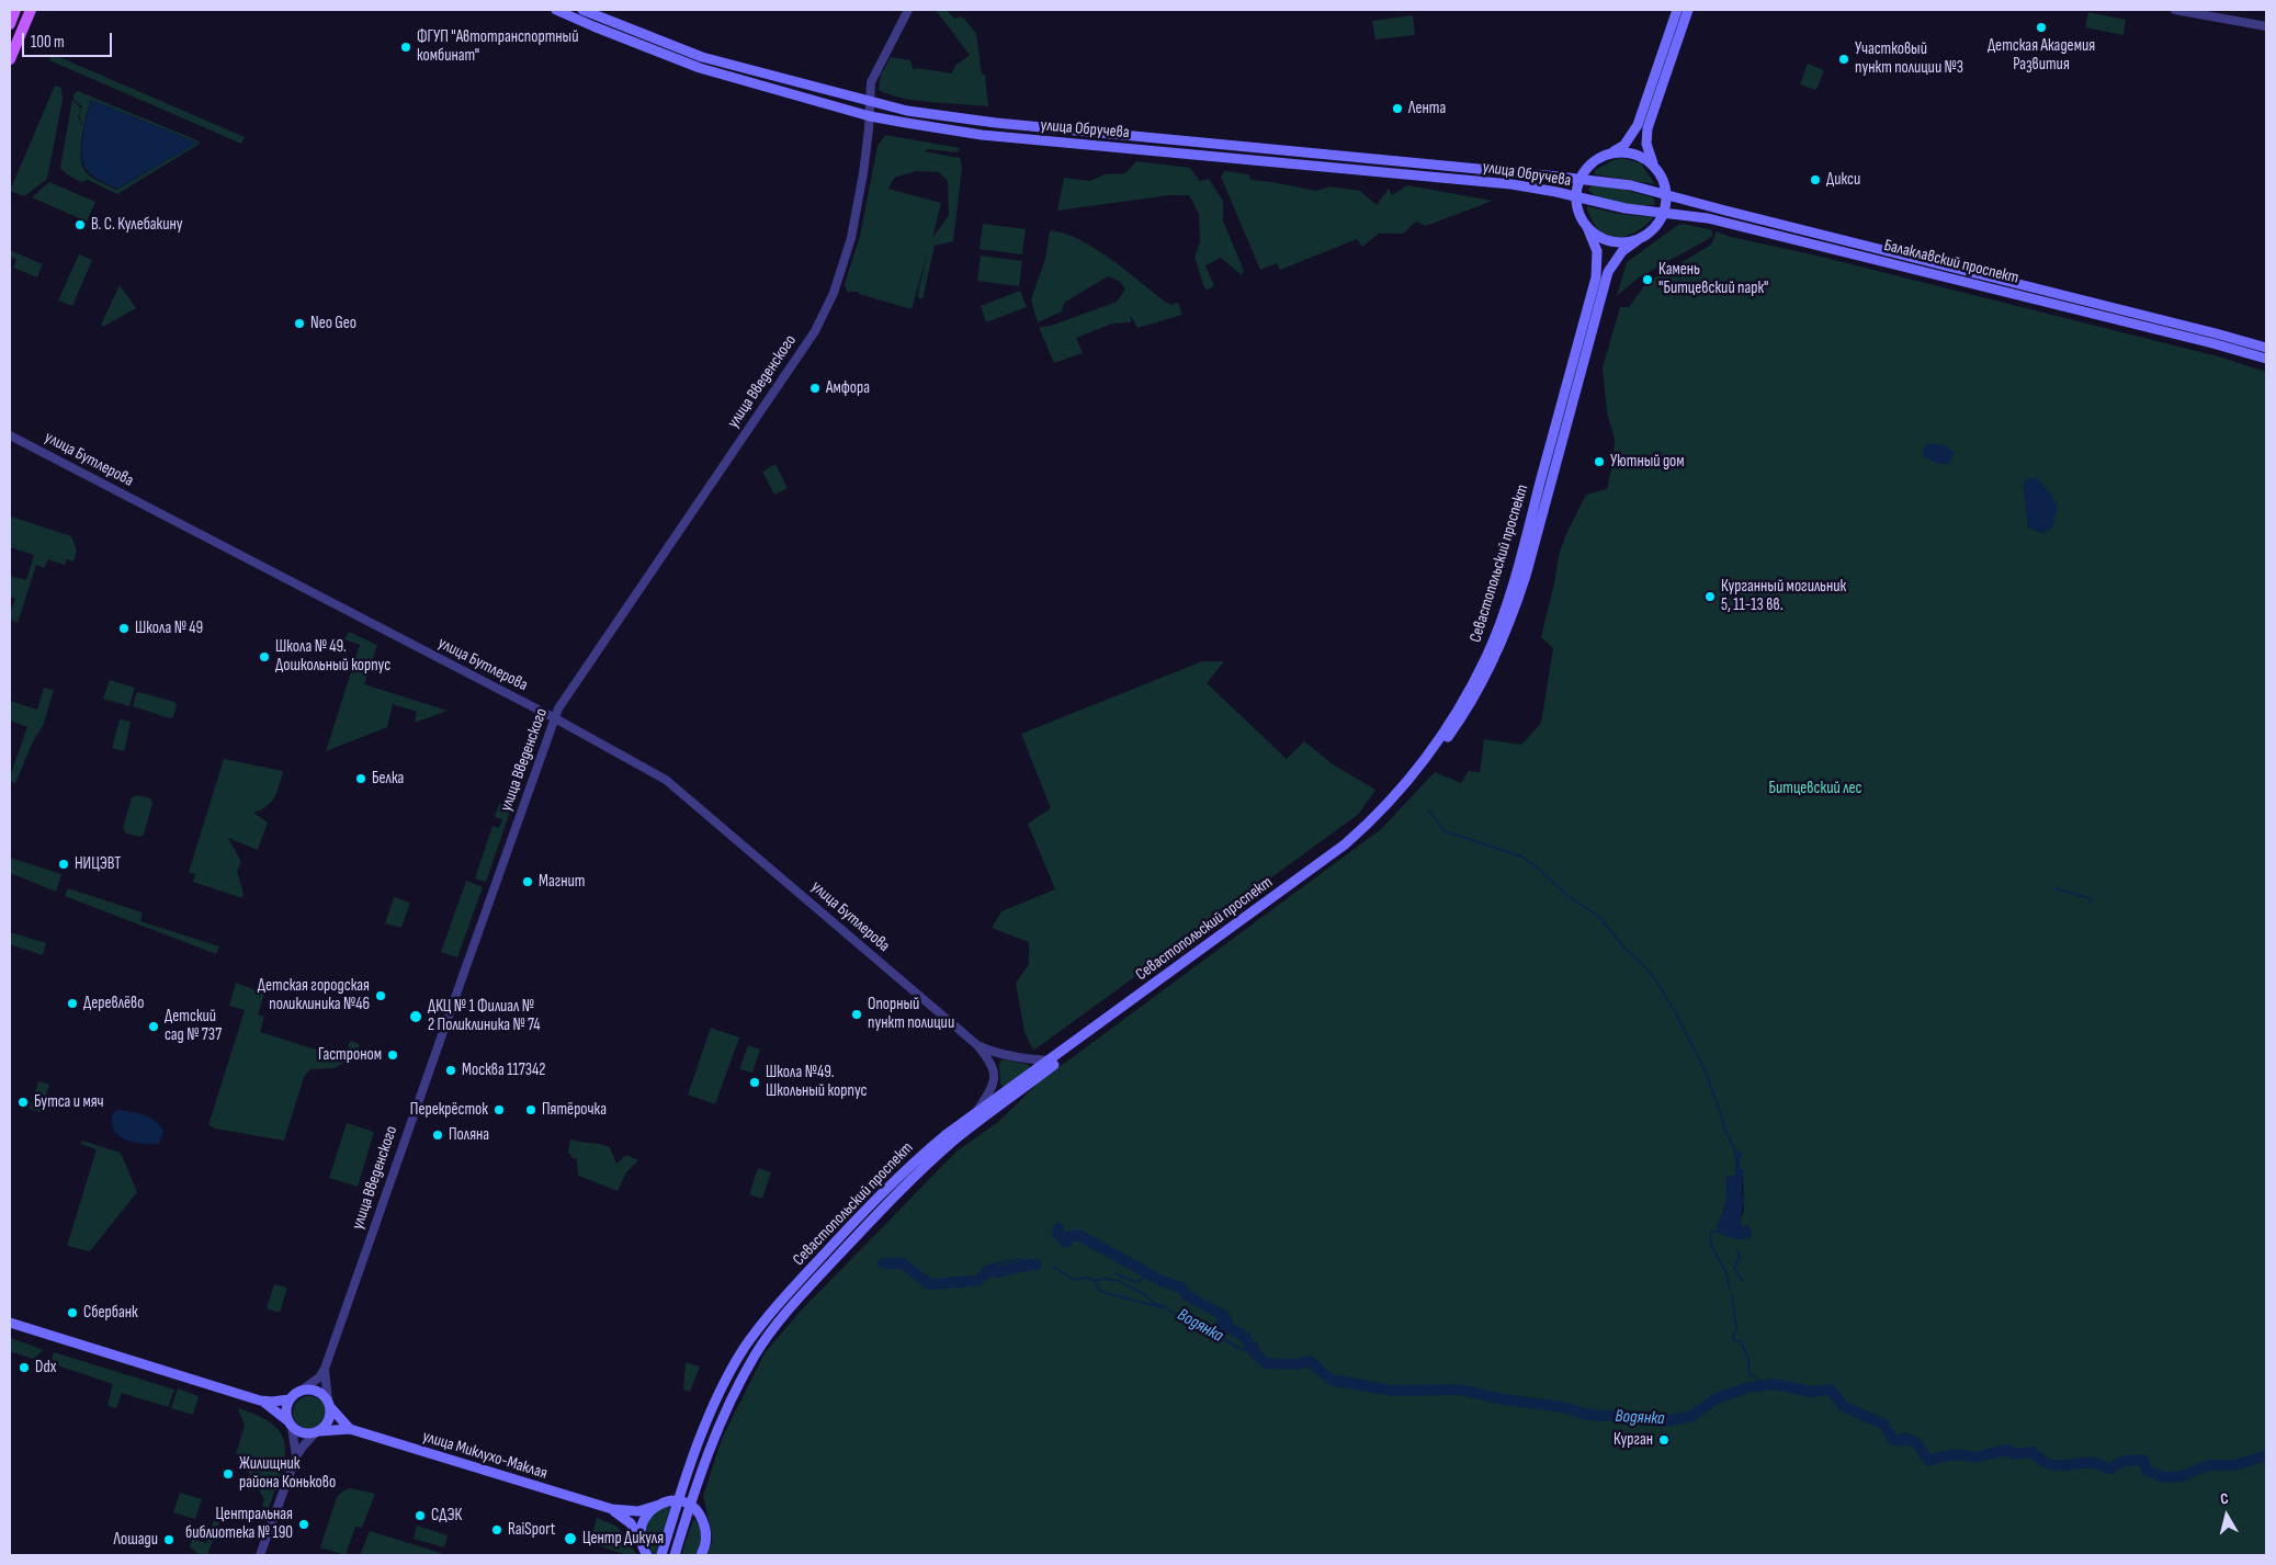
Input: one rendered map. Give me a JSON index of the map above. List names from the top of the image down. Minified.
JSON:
{"streets":{"main road":["улица Обручева","Балаклавский проспект","Севастопольский проспект","улица Миклухо-Маклая"],"street":["улица Введенского","улица Бутлерова"]},"crossings":[["улица Обручева","Балаклавский проспект"],["улица Обручева","улица Введенского"],["улица Обручева","Севастопольский проспект"],["Балаклавский проспект","Севастопольский проспект"],["улица Введенского","улица Бутлерова"],["улица Введенского","улица Миклухо-Маклая"],["улица Бутлерова","Севастопольский проспект"],["Севастопольский проспект","улица Миклухо-Маклая"]],"water":["Водянка"],"parks":["Битцевский лес"],"places":["Детская Академия Развития","ФГУП \"Автотранспортный комбинат\"","Участковый пункт полиции №3","Лента","Дикси","В. С. Кулебакину","Камень \"Битцевский парк\"","Neo Geo","Амфора","Уютный дом","Курганный могильник 5, 11-13 вв.","Школа № 49","Школа № 49. Дошкольный корпус","Белка","НИЦЭВТ","Магнит","Детская городская поликлиника №46","Деревлёво","Опорный пункт полиции","ДКЦ № 1 Филиал № 2 Поликлиника № 74","Детский сад № 737","Гастроном","Москва 117342","Школа №49. Школьный корпус","Бутса и мяч","Перекрёсток","Пятёрочка","Поляна","Сбербанк","Ddx","Курган","Жилищник района Коньково","СДЭК","Центральная библиотека № 190","RaiSport","Центр Дикуля","Лошади"],"scale_bar":"100 m","north":"top"}
